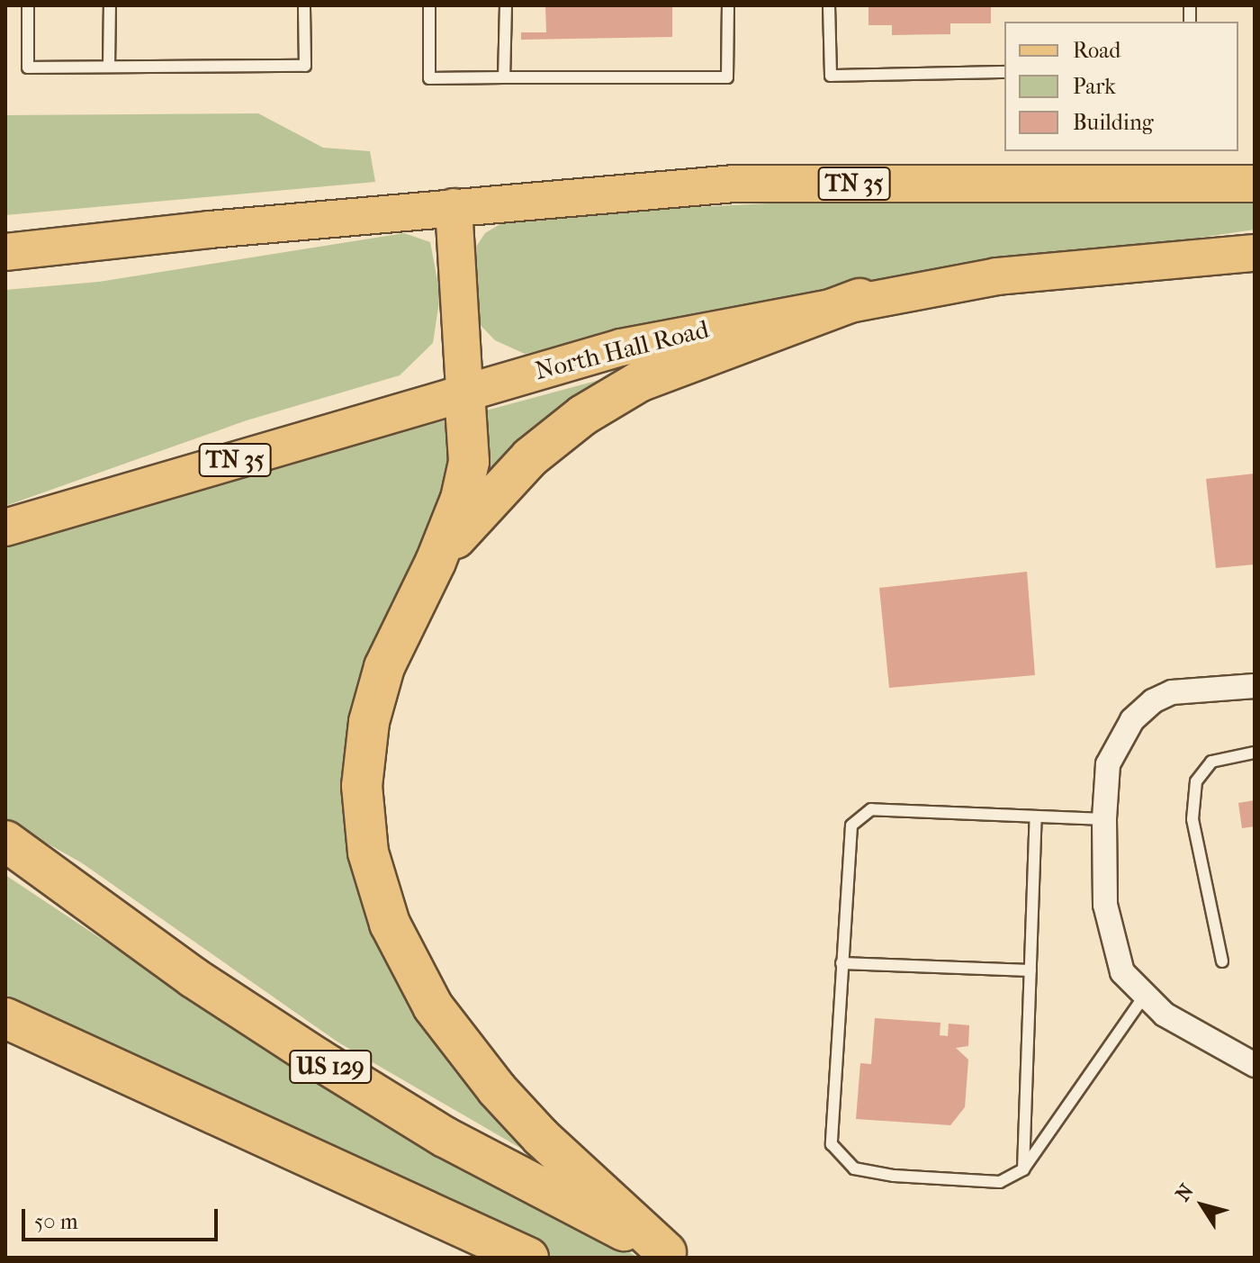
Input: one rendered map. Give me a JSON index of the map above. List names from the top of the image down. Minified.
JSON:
{"streets":{"highway":["US 129"],"main road":["TN 35","North Hall Road"]},"legend":["Road","Park","Building"],"scale_bar":"50 m","north":"top left"}
